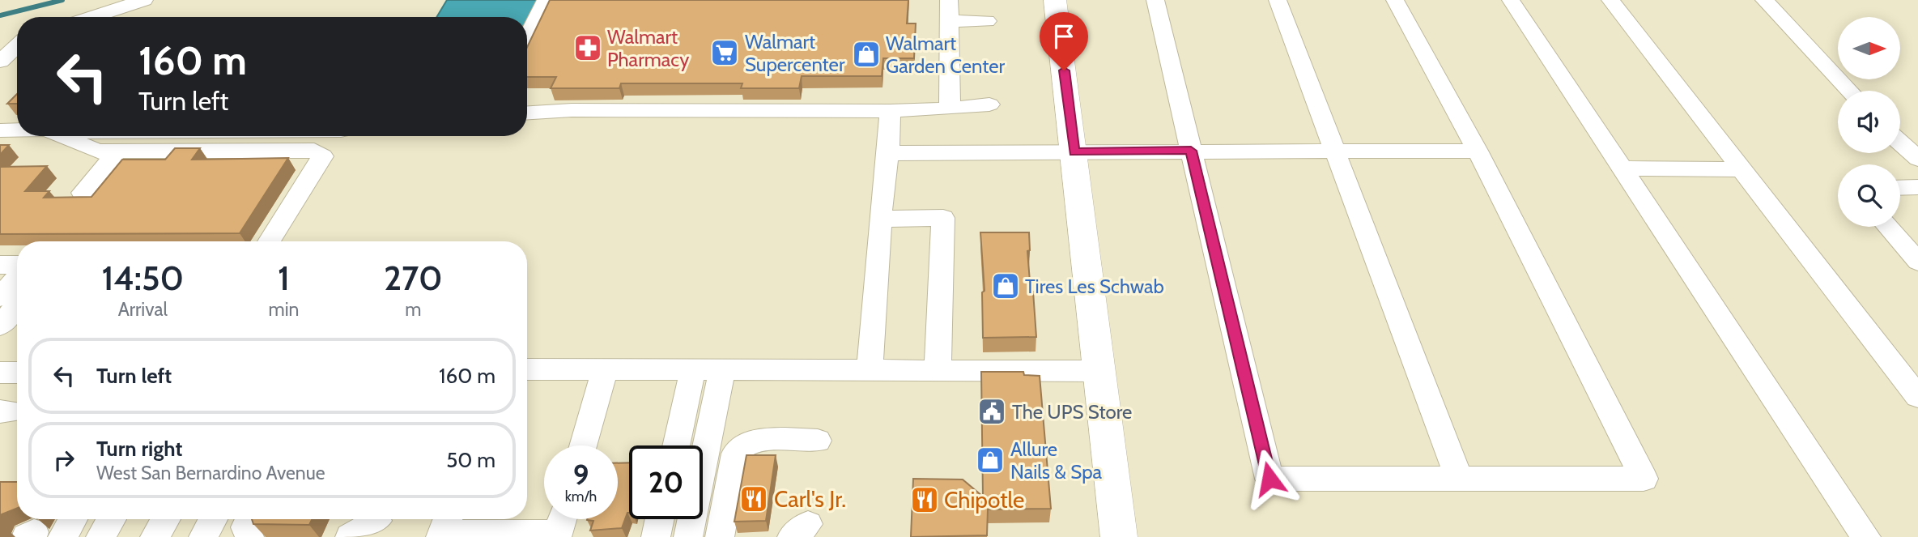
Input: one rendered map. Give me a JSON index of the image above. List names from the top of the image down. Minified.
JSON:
{"places":{"pharmacy":["Walmart Pharmacy"],"supermarket":["Walmart Supercenter"],"shop":["Walmart Garden Center","Tires Les Schwab","Allure Nails & Spa"],"public building":["The UPS Store"],"restaurant":["Carl's Jr.","Chipotle"]},"north":"right","page":{"turn":["160 m","Turn left"],"eta":["14:50","Arrival","1","min","270","m"],"list":[{"name":"Turn left","value":"160 m"},{"name":"Turn right","note":"West San Bernardino Avenue","value":"50 m"}],"speed":"9 km/h","limit":"20"}}
